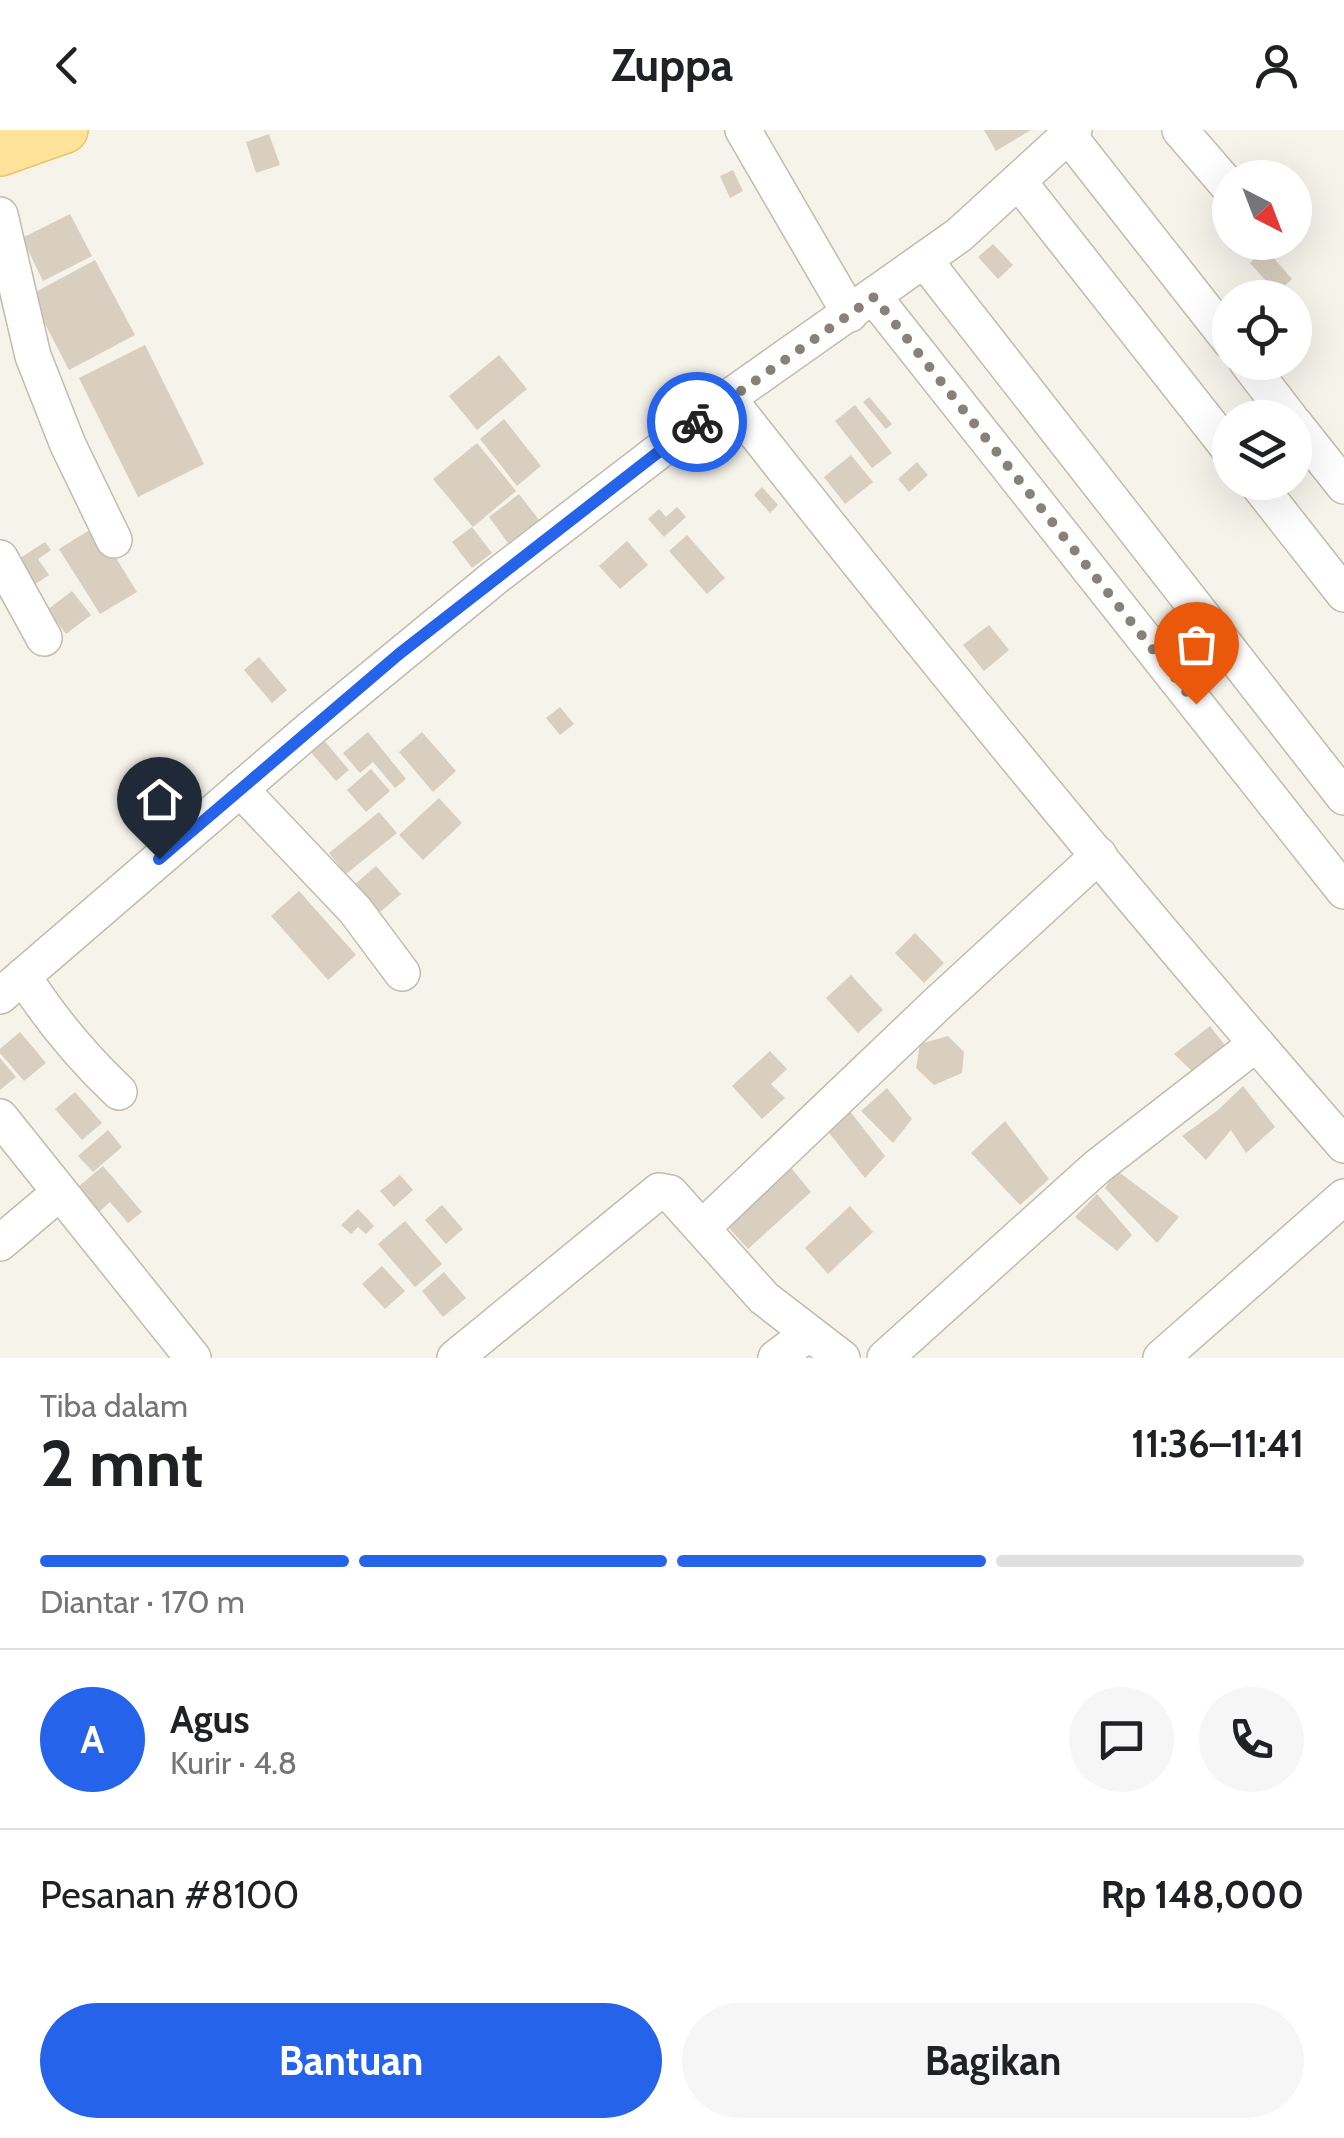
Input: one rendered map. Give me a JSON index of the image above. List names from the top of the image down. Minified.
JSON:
{"north":"bottom right","page":{"header":"Zuppa","heading":["2 mnt","Tiba dalam","11:36–11:41"],"panel":["Agus","Kurir · 4.8","Pesanan #8100","Rp 148,000"],"bar":"Diantar · 170 m","round":"A","buttons":["Bantuan","Bagikan"]}}
